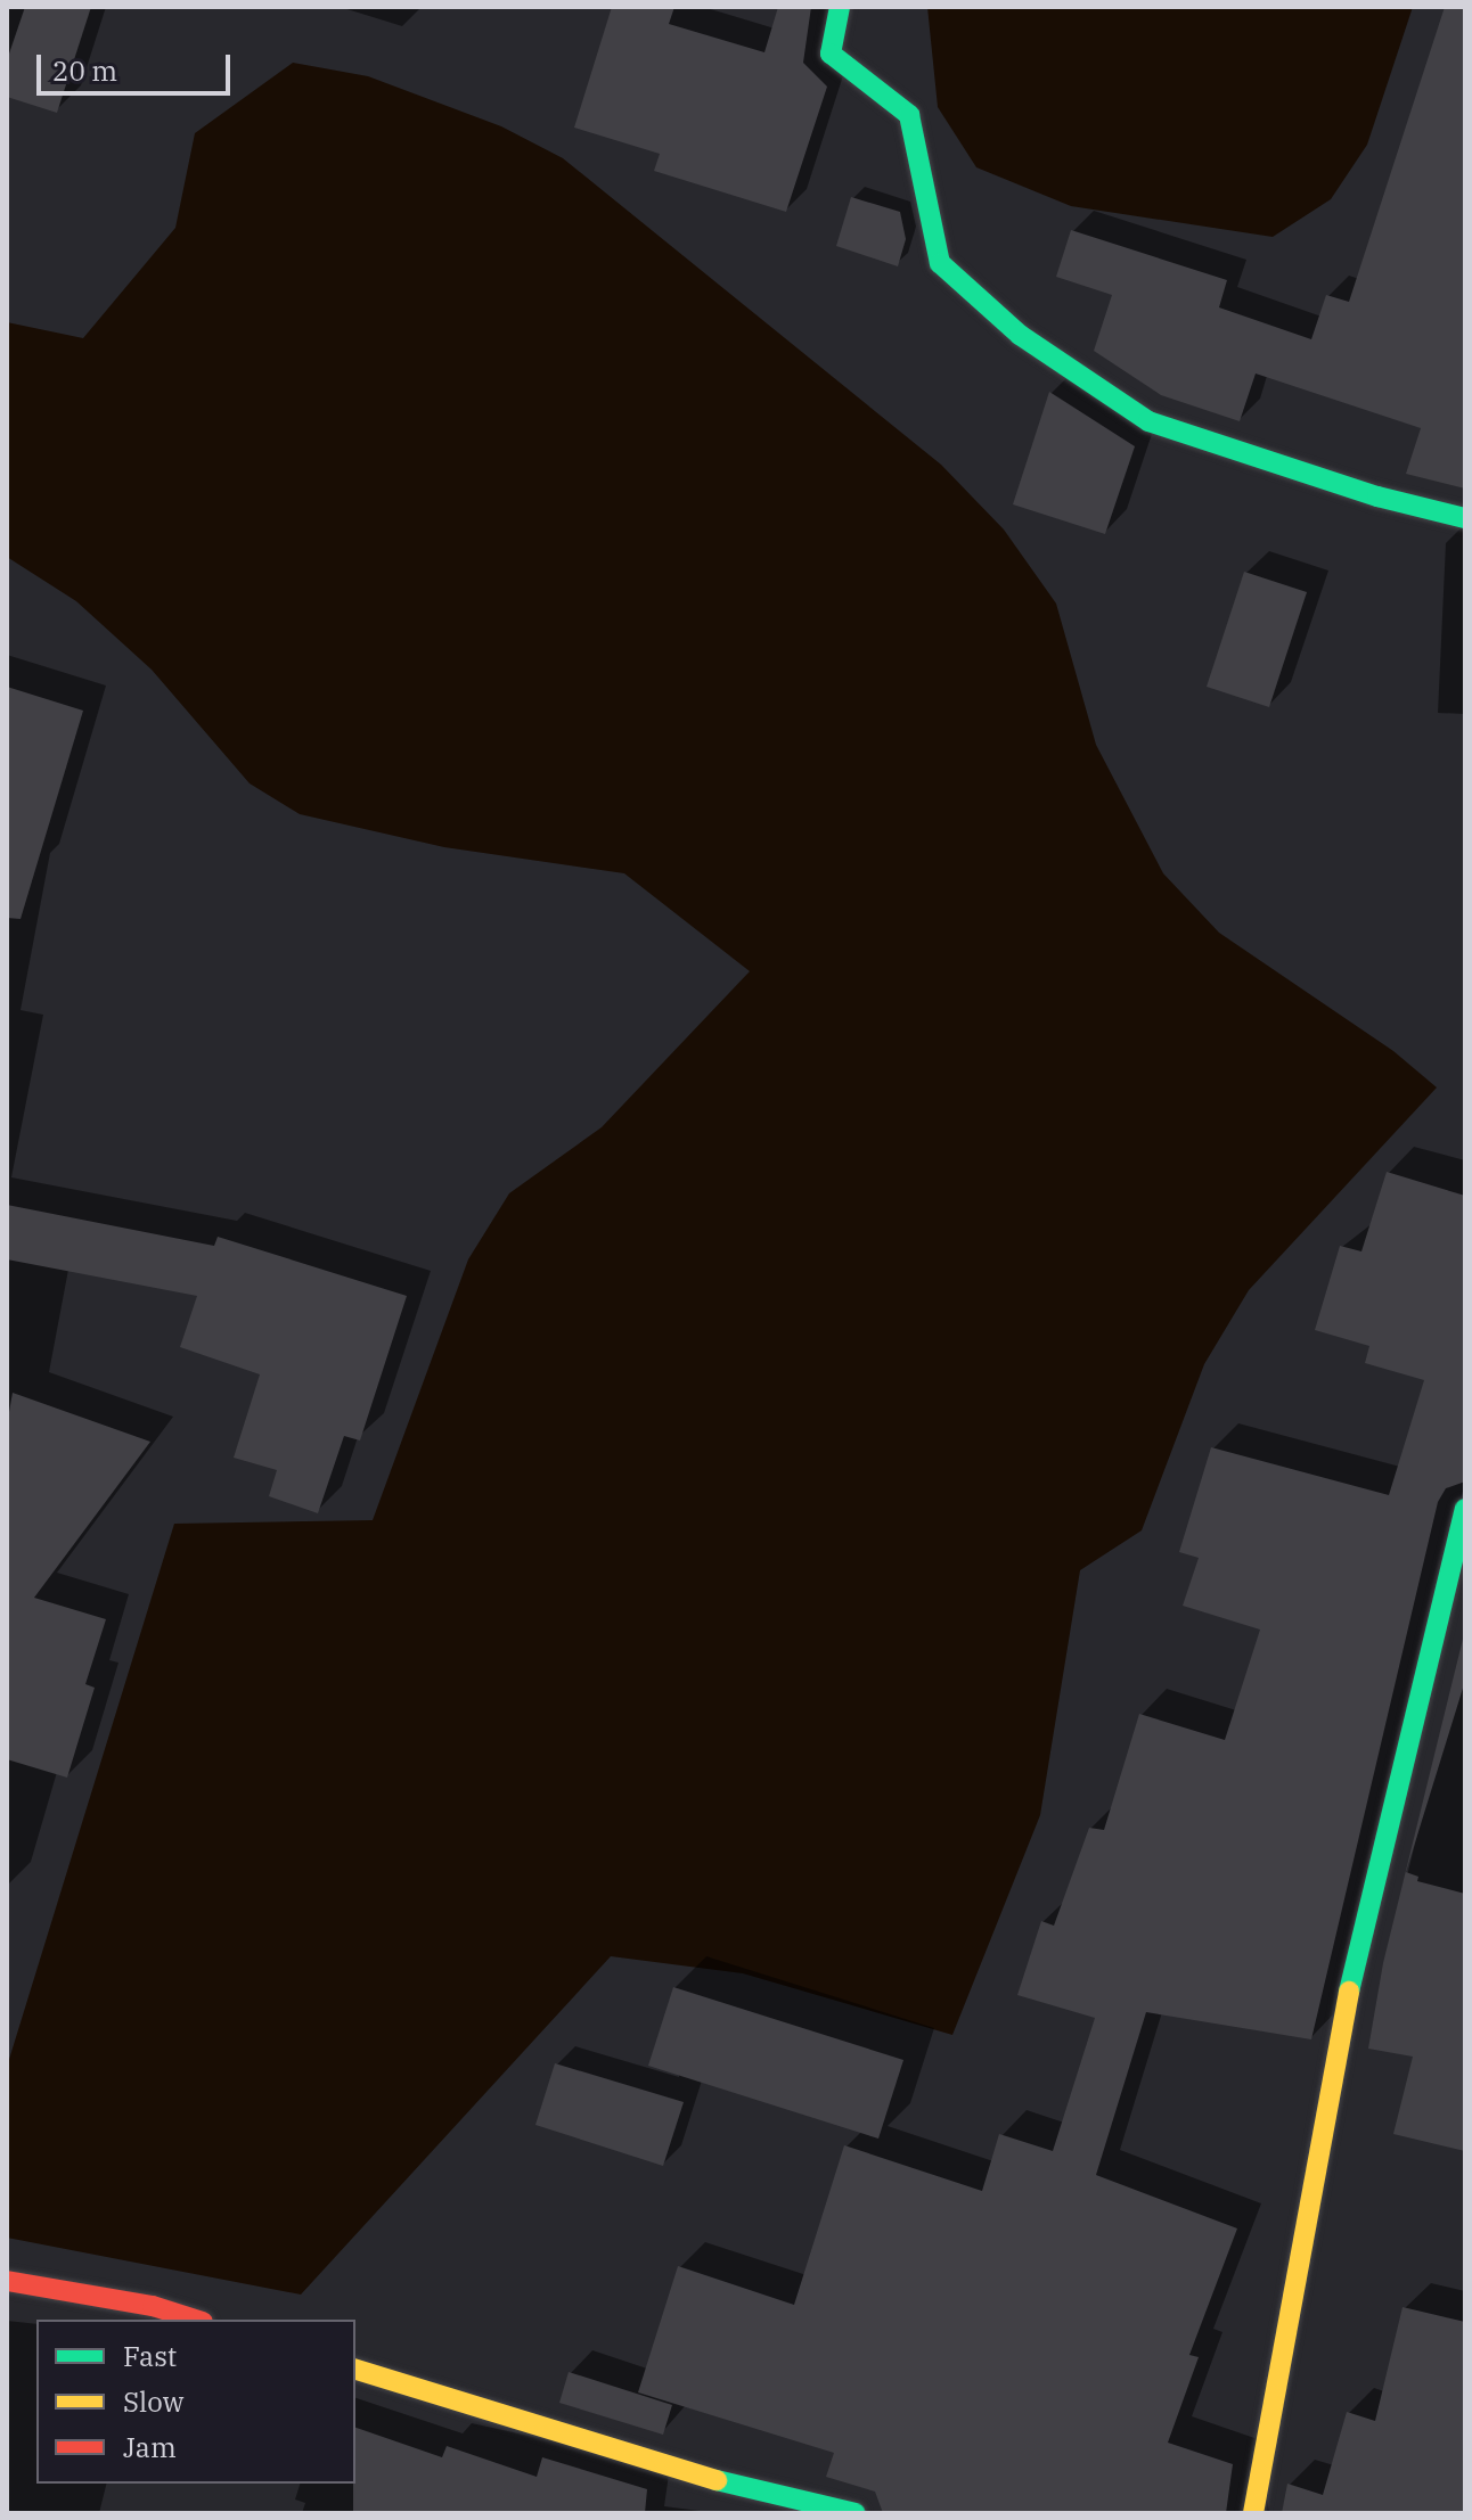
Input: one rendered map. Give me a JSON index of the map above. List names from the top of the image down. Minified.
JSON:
{"legend":["Fast","Slow","Jam"],"scale_bar":"20 m"}
